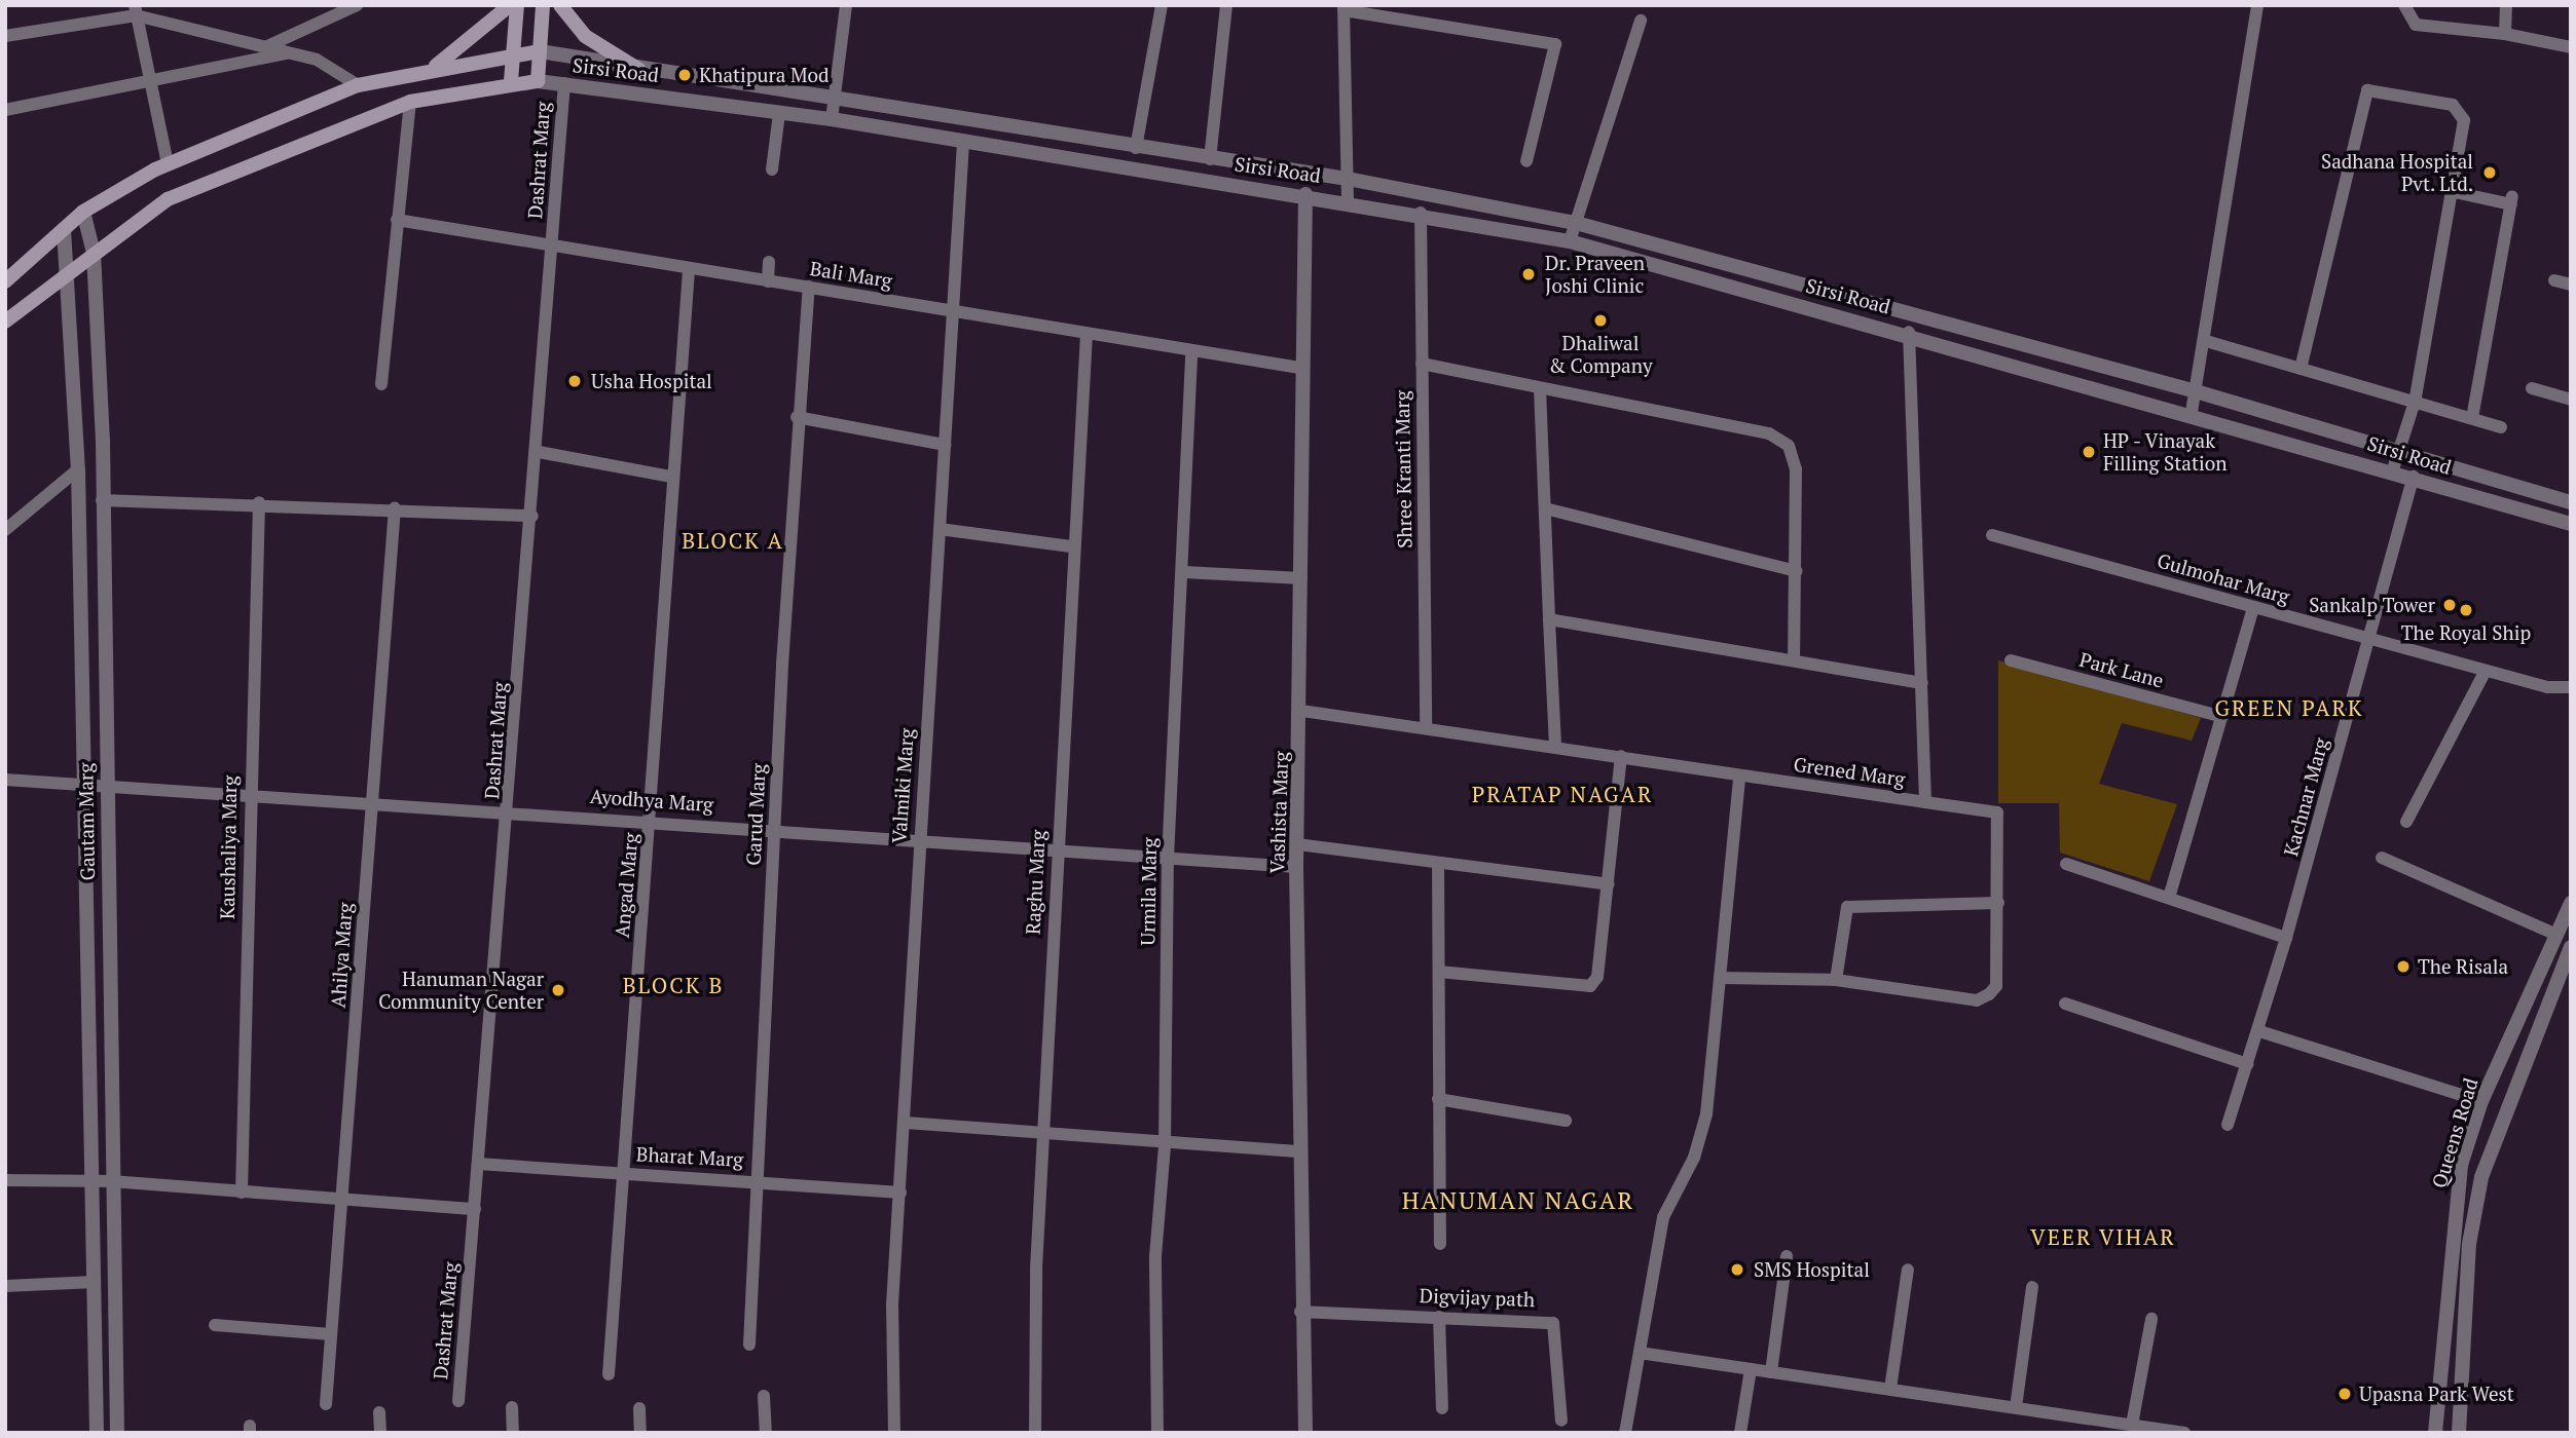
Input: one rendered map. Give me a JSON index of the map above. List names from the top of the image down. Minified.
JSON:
{"streets":{"main road":["Sirsi Road"],"street":["Dashrat Marg","Bali Marg","Shree Kranti Marg","Gulmohar Marg","Park Lane","Grened Marg","Valmiki Marg","Kachnar Marg","Ayodhya Marg","Vashista Marg","Garud Marg","Gautam Marg","Kaushaliya Marg","Raghu Marg","Angad Marg","Urmila Marg","Ahilya Marg","Queens Road","Bharat Marg","Digvijay path"]},"crossings":[["Sirsi Road","Dashrat Marg"],["Sirsi Road","Shree Kranti Marg"],["Sirsi Road","Grened Marg"],["Sirsi Road","Valmiki Marg"],["Sirsi Road","Kachnar Marg"],["Sirsi Road","Vashista Marg"],["Sirsi Road","Gautam Marg"],["Dashrat Marg","Bali Marg"],["Dashrat Marg","Ayodhya Marg"],["Dashrat Marg","Bharat Marg"],["Bali Marg","Valmiki Marg"],["Bali Marg","Vashista Marg"],["Bali Marg","Garud Marg"],["Bali Marg","Raghu Marg"],["Bali Marg","Angad Marg"],["Bali Marg","Urmila Marg"],["Shree Kranti Marg","Grened Marg"],["Gulmohar Marg","Kachnar Marg"],["Grened Marg","Vashista Marg"],["Valmiki Marg","Ayodhya Marg"],["Valmiki Marg","Bharat Marg"],["Ayodhya Marg","Vashista Marg"],["Ayodhya Marg","Garud Marg"],["Ayodhya Marg","Gautam Marg"],["Ayodhya Marg","Kaushaliya Marg"],["Ayodhya Marg","Raghu Marg"],["Ayodhya Marg","Angad Marg"],["Ayodhya Marg","Urmila Marg"],["Ayodhya Marg","Ahilya Marg"],["Vashista Marg","Digvijay path"],["Garud Marg","Bharat Marg"],["Angad Marg","Bharat Marg"]],"districts":["BLOCK A","GREEN PARK","PRATAP NAGAR","BLOCK B","HANUMAN NAGAR","VEER VIHAR"],"places":["Khatipura Mod","Sadhana Hospital Pvt. Ltd.","Dr. Praveen Joshi Clinic","Dhaliwal & Company","Usha Hospital","HP - Vinayak Filling Station","Sankalp Tower","The Royal Ship","The Risala","Hanuman Nagar Community Center","SMS Hospital","Upasna Park West"]}
